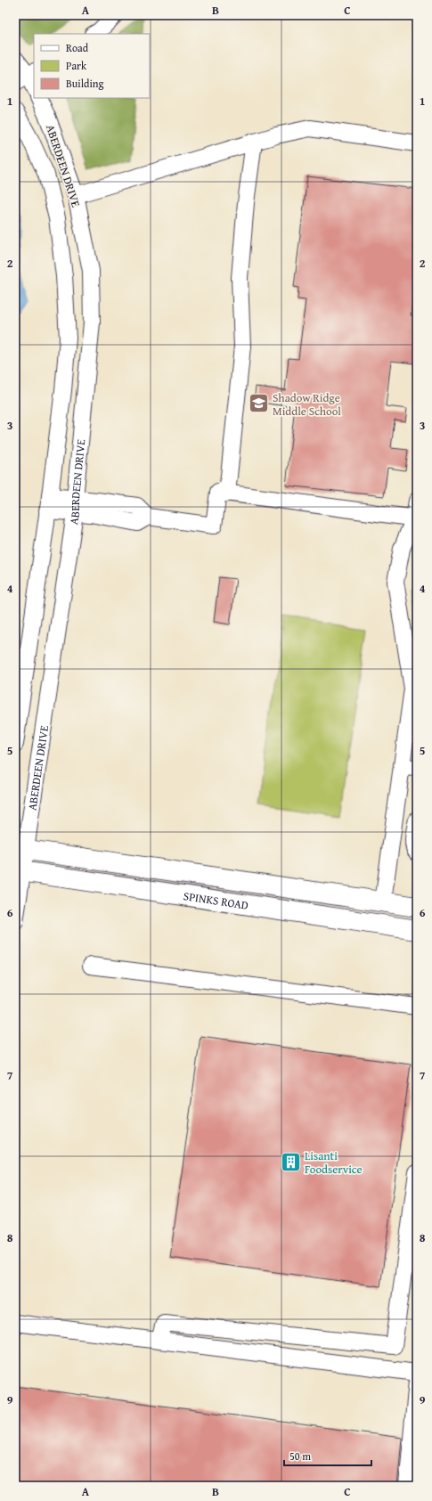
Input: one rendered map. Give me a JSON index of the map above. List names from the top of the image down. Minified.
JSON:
{"streets":{"main road":["SPINKS ROAD"],"street":["ABERDEEN DRIVE"]},"crossings":[["ABERDEEN DRIVE","SPINKS ROAD"]],"places":{"school or university":["Shadow Ridge Middle School"],"building":["Lisanti Foodservice"]},"legend":["Road","Park","Building"],"scale_bar":"50 m","grid":{"columns":["A","B","C"],"rows":["1","2","3","4","5","6","7","8","9"]}}
